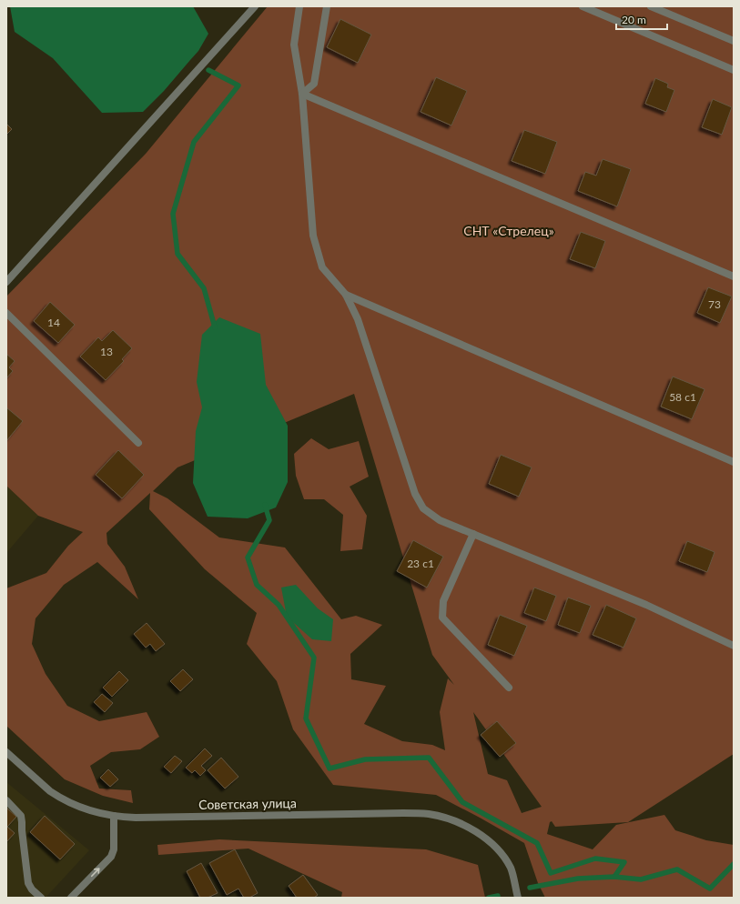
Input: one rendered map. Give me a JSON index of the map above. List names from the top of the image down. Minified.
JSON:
{"streets":{"street":["Советская улица"]},"parks":["СНТ «Стрелец»"],"house_numbers":["73","14","13","58 с1","23 с1"],"scale_bar":"20 m"}
